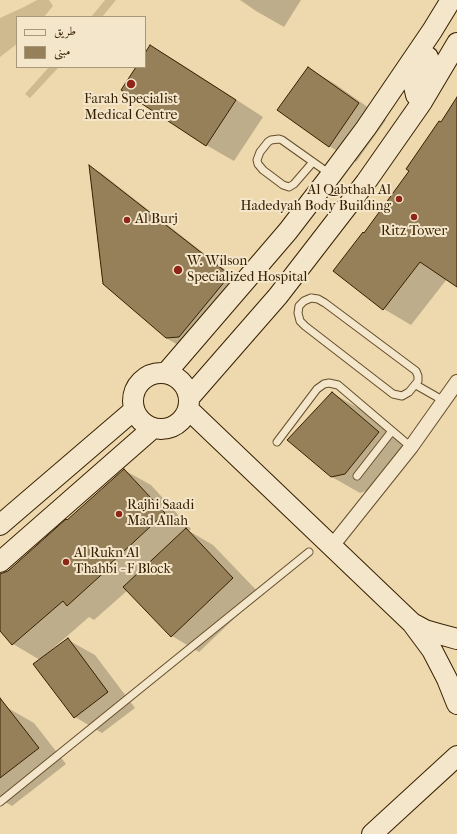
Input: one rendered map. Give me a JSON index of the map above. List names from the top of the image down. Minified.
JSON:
{"places":["Farah Specialist Medical Centre","Al Qabthah Al Hadedyah Body Building","Ritz Tower","Al Burj","W. Wilson Specialized Hospital","Rajhi Saadi Mad Allah","Al Rukn Al Thahbi - F Block"],"legend":["طريق","مبنى"]}
